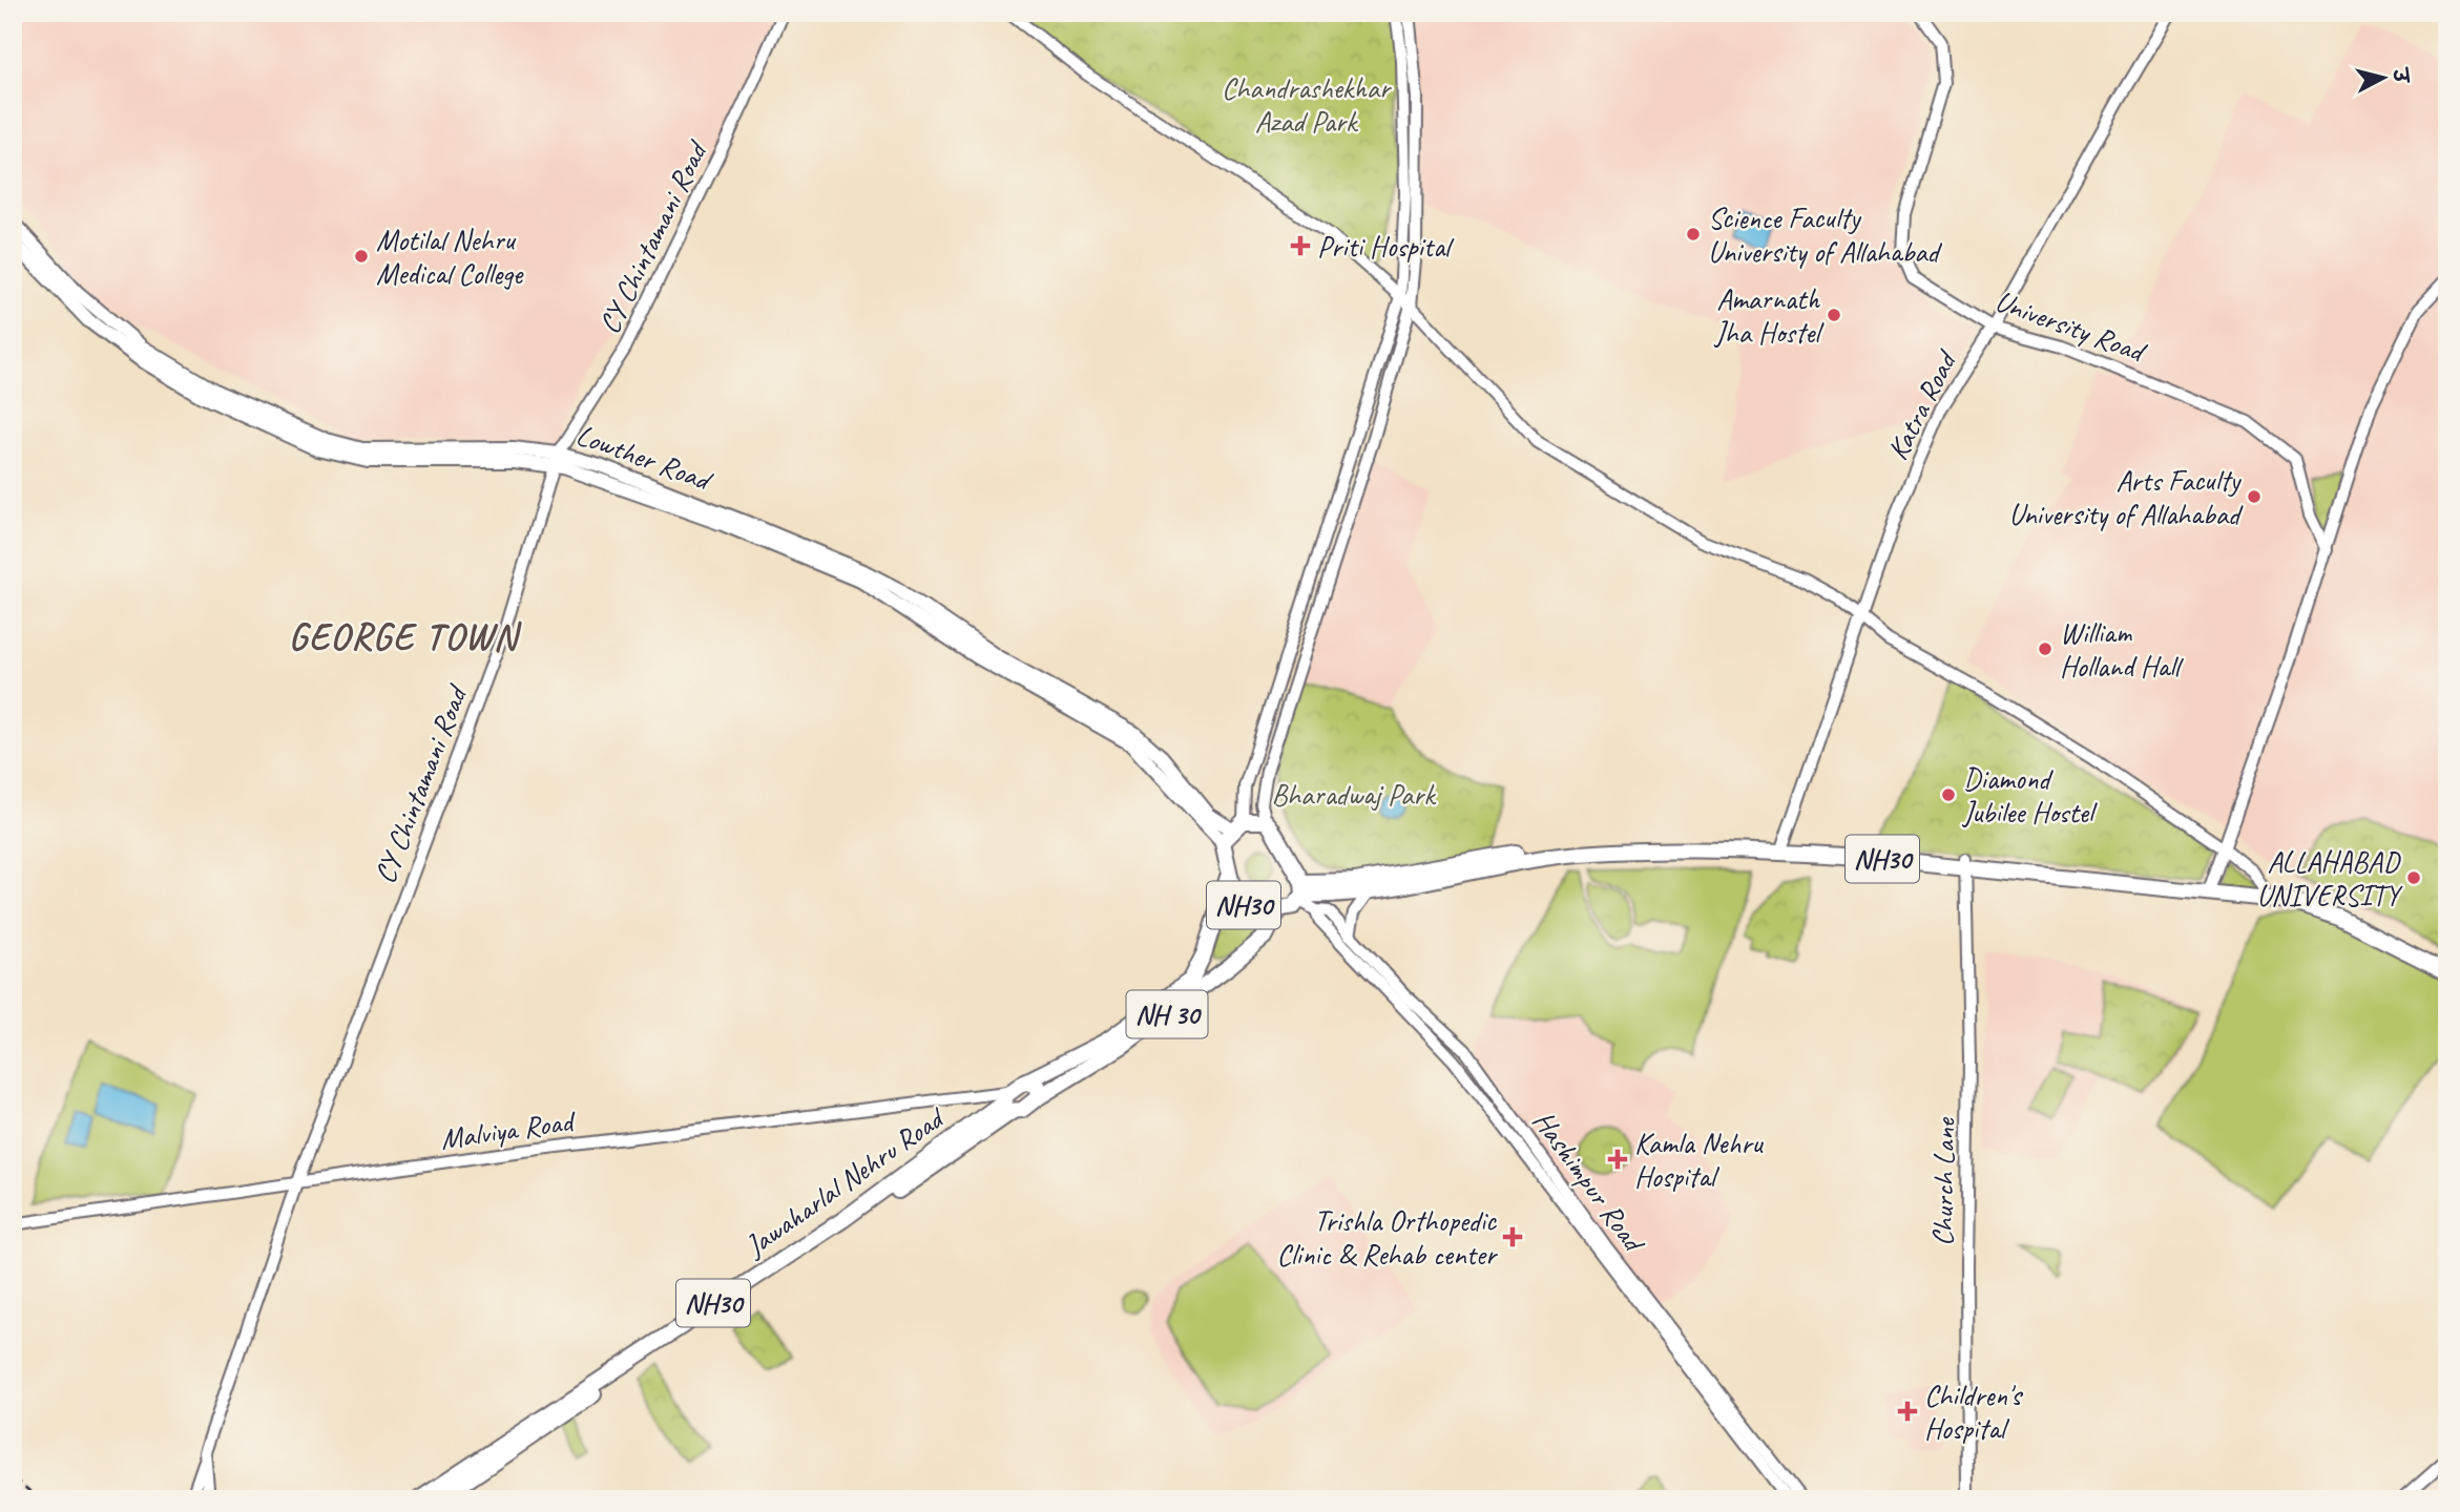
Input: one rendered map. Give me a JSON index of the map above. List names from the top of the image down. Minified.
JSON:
{"streets":{"highway":["NH30","NH 30","Jawaharlal Nehru Road"],"main road":["Lowther Road"],"street":["CY Chintamani Road","University Road","Katra Road","Malviya Road","Hashimpur Road","Church Lane"]},"crossings":[["CY Chintamani Road","Lowther Road"],["CY Chintamani Road","Malviya Road"],["University Road","Katra Road"],["Katra Road","NH30"],["Lowther Road","NH30"],["NH30","Hashimpur Road"],["NH30","Jawaharlal Nehru Road"],["Malviya Road","Jawaharlal Nehru Road"]],"districts":["GEORGE TOWN"],"parks":["Chandrashekhar Azad Park","Bharadwaj Park"],"places":{"other":["Science Faculty University of Allahabad","Motilal Nehru Medical College","Amarnath Jha Hostel","Arts Faculty University of Allahabad","William Holland Hall","Diamond Jubilee Hostel","ALLAHABAD UNIVERSITY"],"health":["Priti Hospital","Kamla Nehru Hospital","Trishla Orthopedic Clinic & Rehab center","Children's Hospital"]},"north":"right"}
